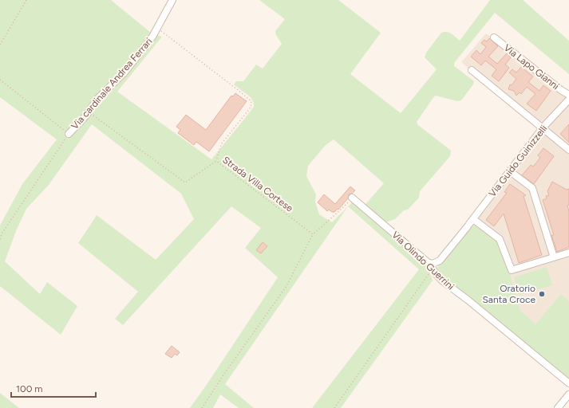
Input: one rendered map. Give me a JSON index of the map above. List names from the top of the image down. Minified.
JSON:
{"streets":{"street":["Via Lapo Gianni","Via cardinale Andrea Ferrari","Via Guido Guinizzelli","Via Olindo Guerrini"],"path":["Strada Villa Cortese"]},"crossings":[["Via cardinale Andrea Ferrari","Strada Villa Cortese"],["Via Guido Guinizzelli","Via Olindo Guerrini"]],"places":["Oratorio Santa Croce"],"scale_bar":"100 m"}
